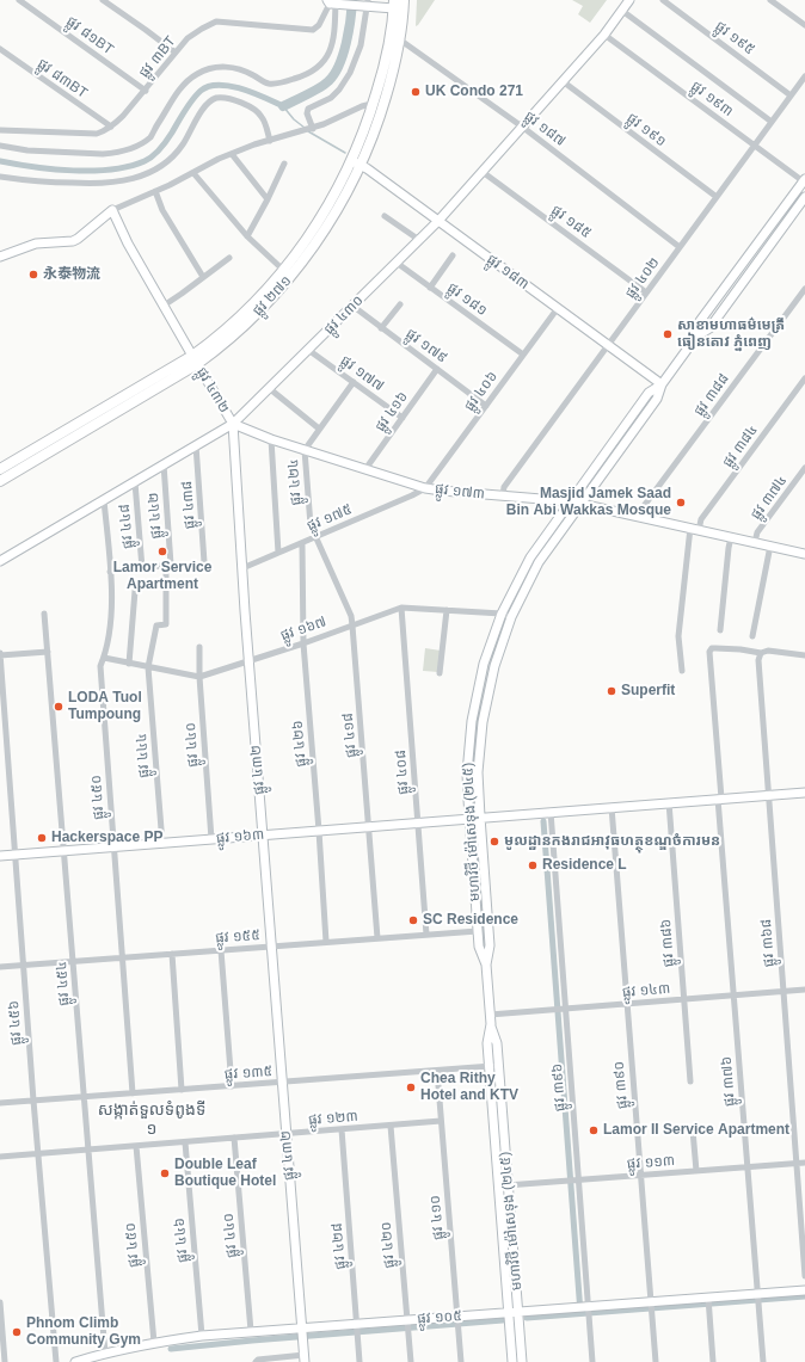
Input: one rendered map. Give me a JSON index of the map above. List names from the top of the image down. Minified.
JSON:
{"streets":{"main road":["ផ្លូវ ២៧១"],"street":["ផ្លូវ ៨១BT","ផ្លូវ ១៩៥","ផ្លូវ ៣BT","ផ្លូវ ៨៣BT","ផ្លូវ ១៩៣","ផ្លូវ ១៨៧","ផ្លូវ ១៩១","ផ្លូវ ១៨៥","ផ្លូវ ១៨៣","ផ្លូវ ៤០២","ផ្លូវ ១៨១","ផ្លូវ ៤៣០","ផ្លូវ ១៧៩","ផ្លូវ ១៧៧","ផ្លូវ ៤៣២","ផ្លូវ ៤០៦","ផ្លូវ ៣៨៨","ផ្លូវ ៤១៦","ផ្លូវ ៣៨៤","ផ្លូវ ៤២៤","ផ្លូវ ១៧៣","ផ្លូវ ៣៧៤","ផ្លូវ ៤៣៨","ផ្លូវ ៤៤២","ផ្លូវ ១៧៥","ផ្លូវ ៤៤៨","ផ្លូវ ១៦៧","ផ្លូវ ៤១៨","ផ្លូវ ៤២៦","ផ្លូវ ៤៤០","ផ្លូវ ៤៤៤","ផ្លូវ ៤០៨","ផ្លូវ ៤៥០","មហាវិថី ម៉ៅសេទុង (២៤៥)","ផ្លូវ ១៦៣","ផ្លូវ ១៥៥","ផ្លូវ ៣៨៦","ផ្លូវ ៣៦៨","ផ្លូវ ៤៥៤","ផ្លូវ ១៤៣","ផ្លូវ ៤៥៦","ផ្លូវ ១៣៥","ផ្លូវ ៣៧៦","ផ្លូវ ៣៩០","ផ្លូវ ៣៩៦","ផ្លូវ ១២៣","ផ្លូវ ១១៣","ផ្លូវ ៤១០","ផ្លូវ ៤៤៦","ផ្លូវ ៤២០","ផ្លូវ ៤២៨","ផ្លូវ ១០៥"]},"crossings":[["ផ្លូវ ៨១BT","ផ្លូវ ៣BT"],["ផ្លូវ ១៩៥","ផ្លូវ ៤០២"],["ផ្លូវ ៣BT","ផ្លូវ ៨៣BT"],["ផ្លូវ ១៩៣","ផ្លូវ ៤០២"],["ផ្លូវ ១៩៣","ផ្លូវ ៤៣០"],["ផ្លូវ ១៩៣","មហាវិថី ម៉ៅសេទុង (២៤៥)"],["ផ្លូវ ១៨៧","ផ្លូវ ៤០២"],["ផ្លូវ ១៨៧","ផ្លូវ ២៧១"],["ផ្លូវ ១៨៧","ផ្លូវ ៤៣០"],["ផ្លូវ ១៩១","ផ្លូវ ៤០២"],["ផ្លូវ ១៩១","ផ្លូវ ៤៣០"],["ផ្លូវ ១៨៥","ផ្លូវ ៤០២"],["ផ្លូវ ១៨៥","ផ្លូវ ៤៣០"],["ផ្លូវ ១៨៣","ផ្លូវ ៤០២"],["ផ្លូវ ១៨៣","ផ្លូវ ២៧១"],["ផ្លូវ ១៨៣","ផ្លូវ ៤៣០"],["ផ្លូវ ១៨៣","ផ្លូវ ៤០៦"],["ផ្លូវ ១៨៣","មហាវិថី ម៉ៅសេទុង (២៤៥)"],["ផ្លូវ ៤០២","ផ្លូវ ១៧៣"],["ផ្លូវ ២៧១","ផ្លូវ ៤៣២"],["ផ្លូវ ១៨១","ផ្លូវ ៤៣០"],["ផ្លូវ ១៨១","ផ្លូវ ៤០៦"],["ផ្លូវ ៤៣០","ផ្លូវ ១៧៩"],["ផ្លូវ ៤៣០","ផ្លូវ ១៧៧"],["ផ្លូវ ៤៣០","ផ្លូវ ៤៣២"],["ផ្លូវ ៤៣០","ផ្លូវ ១៧៣"],["ផ្លូវ ៤៣០","ផ្លូវ ៤៣៨"],["ផ្លូវ ៤៣០","ផ្លូវ ៤៤២"],["ផ្លូវ ៤៣០","ផ្លូវ ៤៤៨"],["ផ្លូវ ៤៣០","ផ្លូវ ៤៥០"],["ផ្លូវ ១៧៩","ផ្លូវ ៤០៦"],["ផ្លូវ ១៧៩","ផ្លូវ ៤១៦"],["ផ្លូវ ១៧៧","ផ្លូវ ៤១៦"],["ផ្លូវ ១៧៧","ផ្លូវ ៤២៤"],["ផ្លូវ ៤៣២","ផ្លូវ ១៧៣"],["ផ្លូវ ៤៣២","ផ្លូវ ១៧៥"],["ផ្លូវ ៤៣២","ផ្លូវ ១៦៧"],["ផ្លូវ ៤៣២","ផ្លូវ ១៦៣"],["ផ្លូវ ៤៣២","ផ្លូវ ១៥៥"],["ផ្លូវ ៤៣២","ផ្លូវ ១៣៥"],["ផ្លូវ ៤៣២","ផ្លូវ ១២៣"],["ផ្លូវ ៤៣២","ផ្លូវ ១០៥"],["ផ្លូវ ៤០៦","ផ្លូវ ១៧៣"],["ផ្លូវ ៤០៦","ផ្លូវ ១៧៥"],["ផ្លូវ ៣៨៨","ផ្លូវ ១៧៣"],["ផ្លូវ ៤១៦","ផ្លូវ ១៧៣"],["ផ្លូវ ៣៨៤","ផ្លូវ ១៧៣"],["ផ្លូវ ៤២៤","ផ្លូវ ១៧៣"],["ផ្លូវ ៤២៤","ផ្លូវ ១៧៥"],["ផ្លូវ ៤២៤","ផ្លូវ ៤១៨"],["ផ្លូវ ១៧៣","ផ្លូវ ៣៧៤"],["ផ្លូវ ១៧៣","ផ្លូវ ១៧៥"],["ផ្លូវ ១៧៣","មហាវិថី ម៉ៅសេទុង (២៤៥)"],["ផ្លូវ ៤៤២","ផ្លូវ ១៦៧"],["ផ្លូវ ៤៤២","ផ្លូវ ៤៤៤"],["ផ្លូវ ១៧៥","ផ្លូវ ៤១៨"],["ផ្លូវ ១៧៥","ផ្លូវ ៤២៦"],["ផ្លូវ ១៦៧","ផ្លូវ ៤១៨"],["ផ្លូវ ១៦៧","ផ្លូវ ៤២៦"],["ផ្លូវ ១៦៧","ផ្លូវ ៤៤០"],["ផ្លូវ ១៦៧","ផ្លូវ ៤៤៤"],["ផ្លូវ ១៦៧","ផ្លូវ ៤០៨"],["ផ្លូវ ១៦៧","ផ្លូវ ៤៥០"],["ផ្លូវ ១៦៧","មហាវិថី ម៉ៅសេទុង (២៤៥)"],["ផ្លូវ ៤១៨","ផ្លូវ ១៦៣"],["ផ្លូវ ៤១៨","ផ្លូវ ១៥៥"],["ផ្លូវ ៤២៦","ផ្លូវ ១៦៣"],["ផ្លូវ ៤២៦","ផ្លូវ ១៥៥"],["ផ្លូវ ៤៤០","ផ្លូវ ១៦៣"],["ផ្លូវ ៤៤០","ផ្លូវ ១២៣"],["ផ្លូវ ៤៤០","ផ្លូវ ១០៥"],["ផ្លូវ ៤៤៤","ផ្លូវ ១៦៣"],["ផ្លូវ ៤០៨","ផ្លូវ ១៦៣"],["ផ្លូវ ៤០៨","ផ្លូវ ១៥៥"],["ផ្លូវ ៤៥០","ផ្លូវ ១៦៣"],["ផ្លូវ ៤៥០","ផ្លូវ ១៥៥"],["ផ្លូវ ៤៥០","ផ្លូវ ១៣៥"],["ផ្លូវ ៤៥០","ផ្លូវ ១២៣"],["ផ្លូវ ៤៥០","ផ្លូវ ១០៥"],["មហាវិថី ម៉ៅសេទុង (២៤៥)","ផ្លូវ ១៦៣"],["មហាវិថី ម៉ៅសេទុង (២៤៥)","ផ្លូវ ១៥៥"],["មហាវិថី ម៉ៅសេទុង (២៤៥)","ផ្លូវ ១៤៣"],["មហាវិថី ម៉ៅសេទុង (២៤៥)","ផ្លូវ ១៣៥"],["មហាវិថី ម៉ៅសេទុង (២៤៥)","ផ្លូវ ១១៣"],["មហាវិថី ម៉ៅសេទុង (២៤៥)","ផ្លូវ ១០៥"],["ផ្លូវ ១៦៣","ផ្លូវ ៣៨៦"],["ផ្លូវ ១៦៣","ផ្លូវ ៣៦៨"],["ផ្លូវ ១៦៣","ផ្លូវ ៤៥៤"],["ផ្លូវ ១៦៣","ផ្លូវ ៤៥៦"],["ផ្លូវ ១៦៣","ផ្លូវ ៣៧៦"],["ផ្លូវ ១៦៣","ផ្លូវ ៣៩០"],["ផ្លូវ ១៦៣","ផ្លូវ ៣៩៦"],["ផ្លូវ ១៥៥","ផ្លូវ ៤៥៤"],["ផ្លូវ ១៥៥","ផ្លូវ ៤៥៦"],["ផ្លូវ ៣៨៦","ផ្លូវ ១៤៣"],["ផ្លូវ ៣៦៨","ផ្លូវ ១៤៣"],["ផ្លូវ ៣៦៨","ផ្លូវ ៣៧៦"],["ផ្លូវ ៣៦៨","ផ្លូវ ១១៣"],["ផ្លូវ ៤៥៤","ផ្លូវ ១៣៥"],["ផ្លូវ ៤៥៤","ផ្លូវ ១២៣"],["ផ្លូវ ៤៥៤","ផ្លូវ ១០៥"],["ផ្លូវ ១៤៣","ផ្លូវ ៣៧៦"],["ផ្លូវ ១៤៣","ផ្លូវ ៣៩០"],["ផ្លូវ ១៤៣","ផ្លូវ ៣៩៦"],["ផ្លូវ ៤៥៦","ផ្លូវ ១៣៥"],["ផ្លូវ ៤៥៦","ផ្លូវ ១២៣"],["ផ្លូវ ១៣៥","ផ្លូវ ៤១០"],["ផ្លូវ ៣៧៦","ផ្លូវ ១១៣"],["ផ្លូវ ៣៧៦","ផ្លូវ ១០៥"],["ផ្លូវ ៣៩០","ផ្លូវ ១១៣"],["ផ្លូវ ៣៩០","ផ្លូវ ១០៥"],["ផ្លូវ ៣៩៦","ផ្លូវ ១១៣"],["ផ្លូវ ៣៩៦","ផ្លូវ ១០៥"],["ផ្លូវ ១២៣","ផ្លូវ ៤១០"],["ផ្លូវ ១២៣","ផ្លូវ ៤៤៦"],["ផ្លូវ ១២៣","ផ្លូវ ៤២០"],["ផ្លូវ ១២៣","ផ្លូវ ៤២៨"],["ផ្លូវ ៤១០","ផ្លូវ ១០៥"],["ផ្លូវ ៤៤៦","ផ្លូវ ១០៥"],["ផ្លូវ ៤២០","ផ្លូវ ១០៥"],["ផ្លូវ ៤២៨","ផ្លូវ ១០៥"]],"districts":["សង្កាត់ទួលទំពូងទី ១"],"places":["UK Condo 271","永泰物流","សាខាមហាធម៌មេត្រី ធៀនតោវ ភ្នំពេញ","Masjid Jamek Saad Bin Abi Wakkas Mosque","Lamor Service Apartment","Superfit","LODA Tuol Tumpoung","Hackerspace PP","មូលដ្ឋានកងរាជអាវុធហត្ថុខណ្ឌចំការមន","Residence L","SC Residence","Chea Rithy Hotel and KTV","Lamor II Service Apartment","Double Leaf Boutique Hotel","Phnom Climb Community Gym"]}
